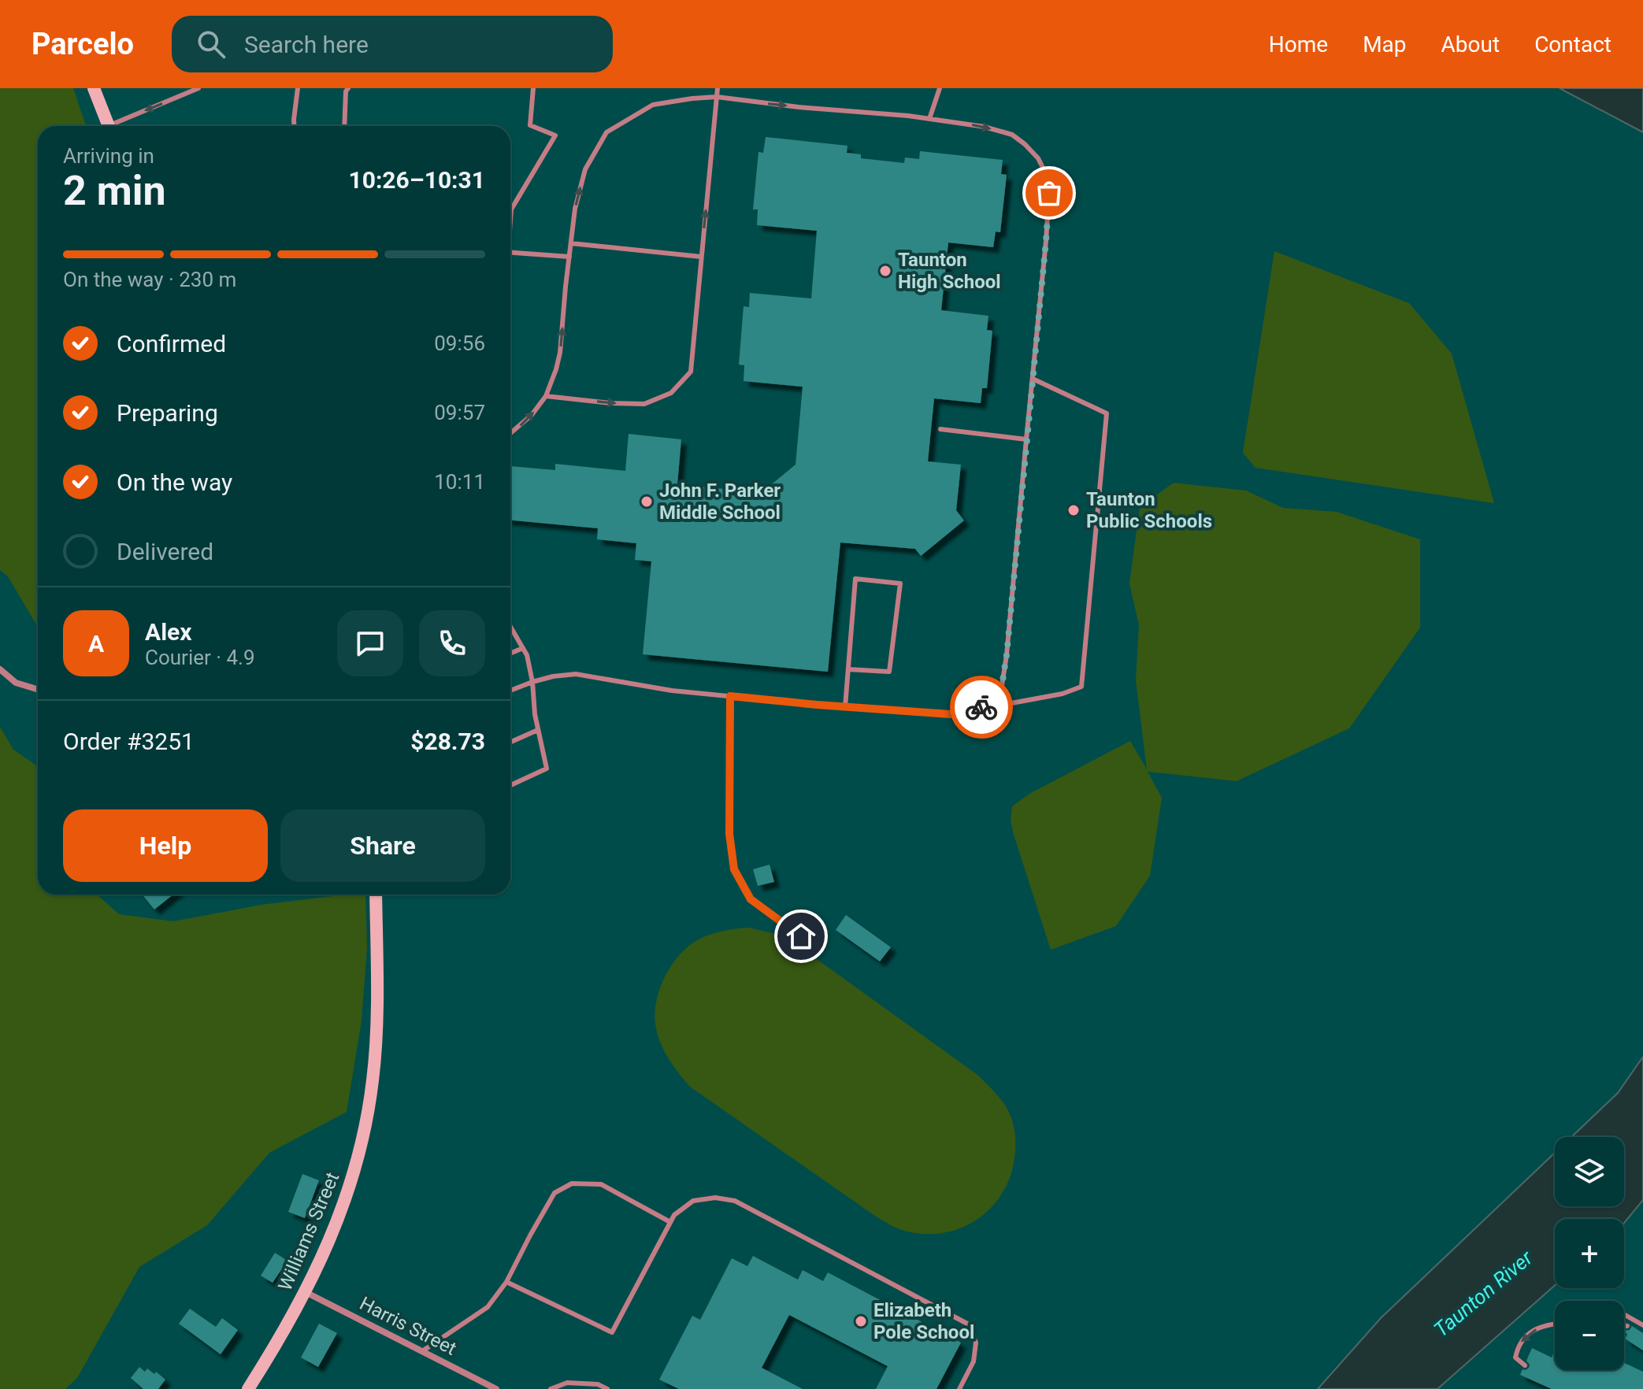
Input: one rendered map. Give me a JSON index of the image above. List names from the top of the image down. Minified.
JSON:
{"streets":{"street":["Williams Street","Harris Street"]},"crossings":[["Williams Street","Harris Street"]],"water":["Taunton River"],"places":["Taunton High School","John F. Parker Middle School","Taunton Public Schools","Elizabeth Pole School"],"page":{"header":"Parcelo","search":"Search here","nav":["Home","Map","About","Contact"],"heading":["2 min","Arriving in","10:26–10:31"],"panel":["Alex","Courier · 4.9","Order #3251","$28.73"],"bar":"On the way · 230 m","list":[["Confirmed","09:56"],["Preparing","09:57"],["On the way","10:11"],"Delivered"],"round":"A","buttons":["Help","Share"],"map_buttons":["+","−"]}}
